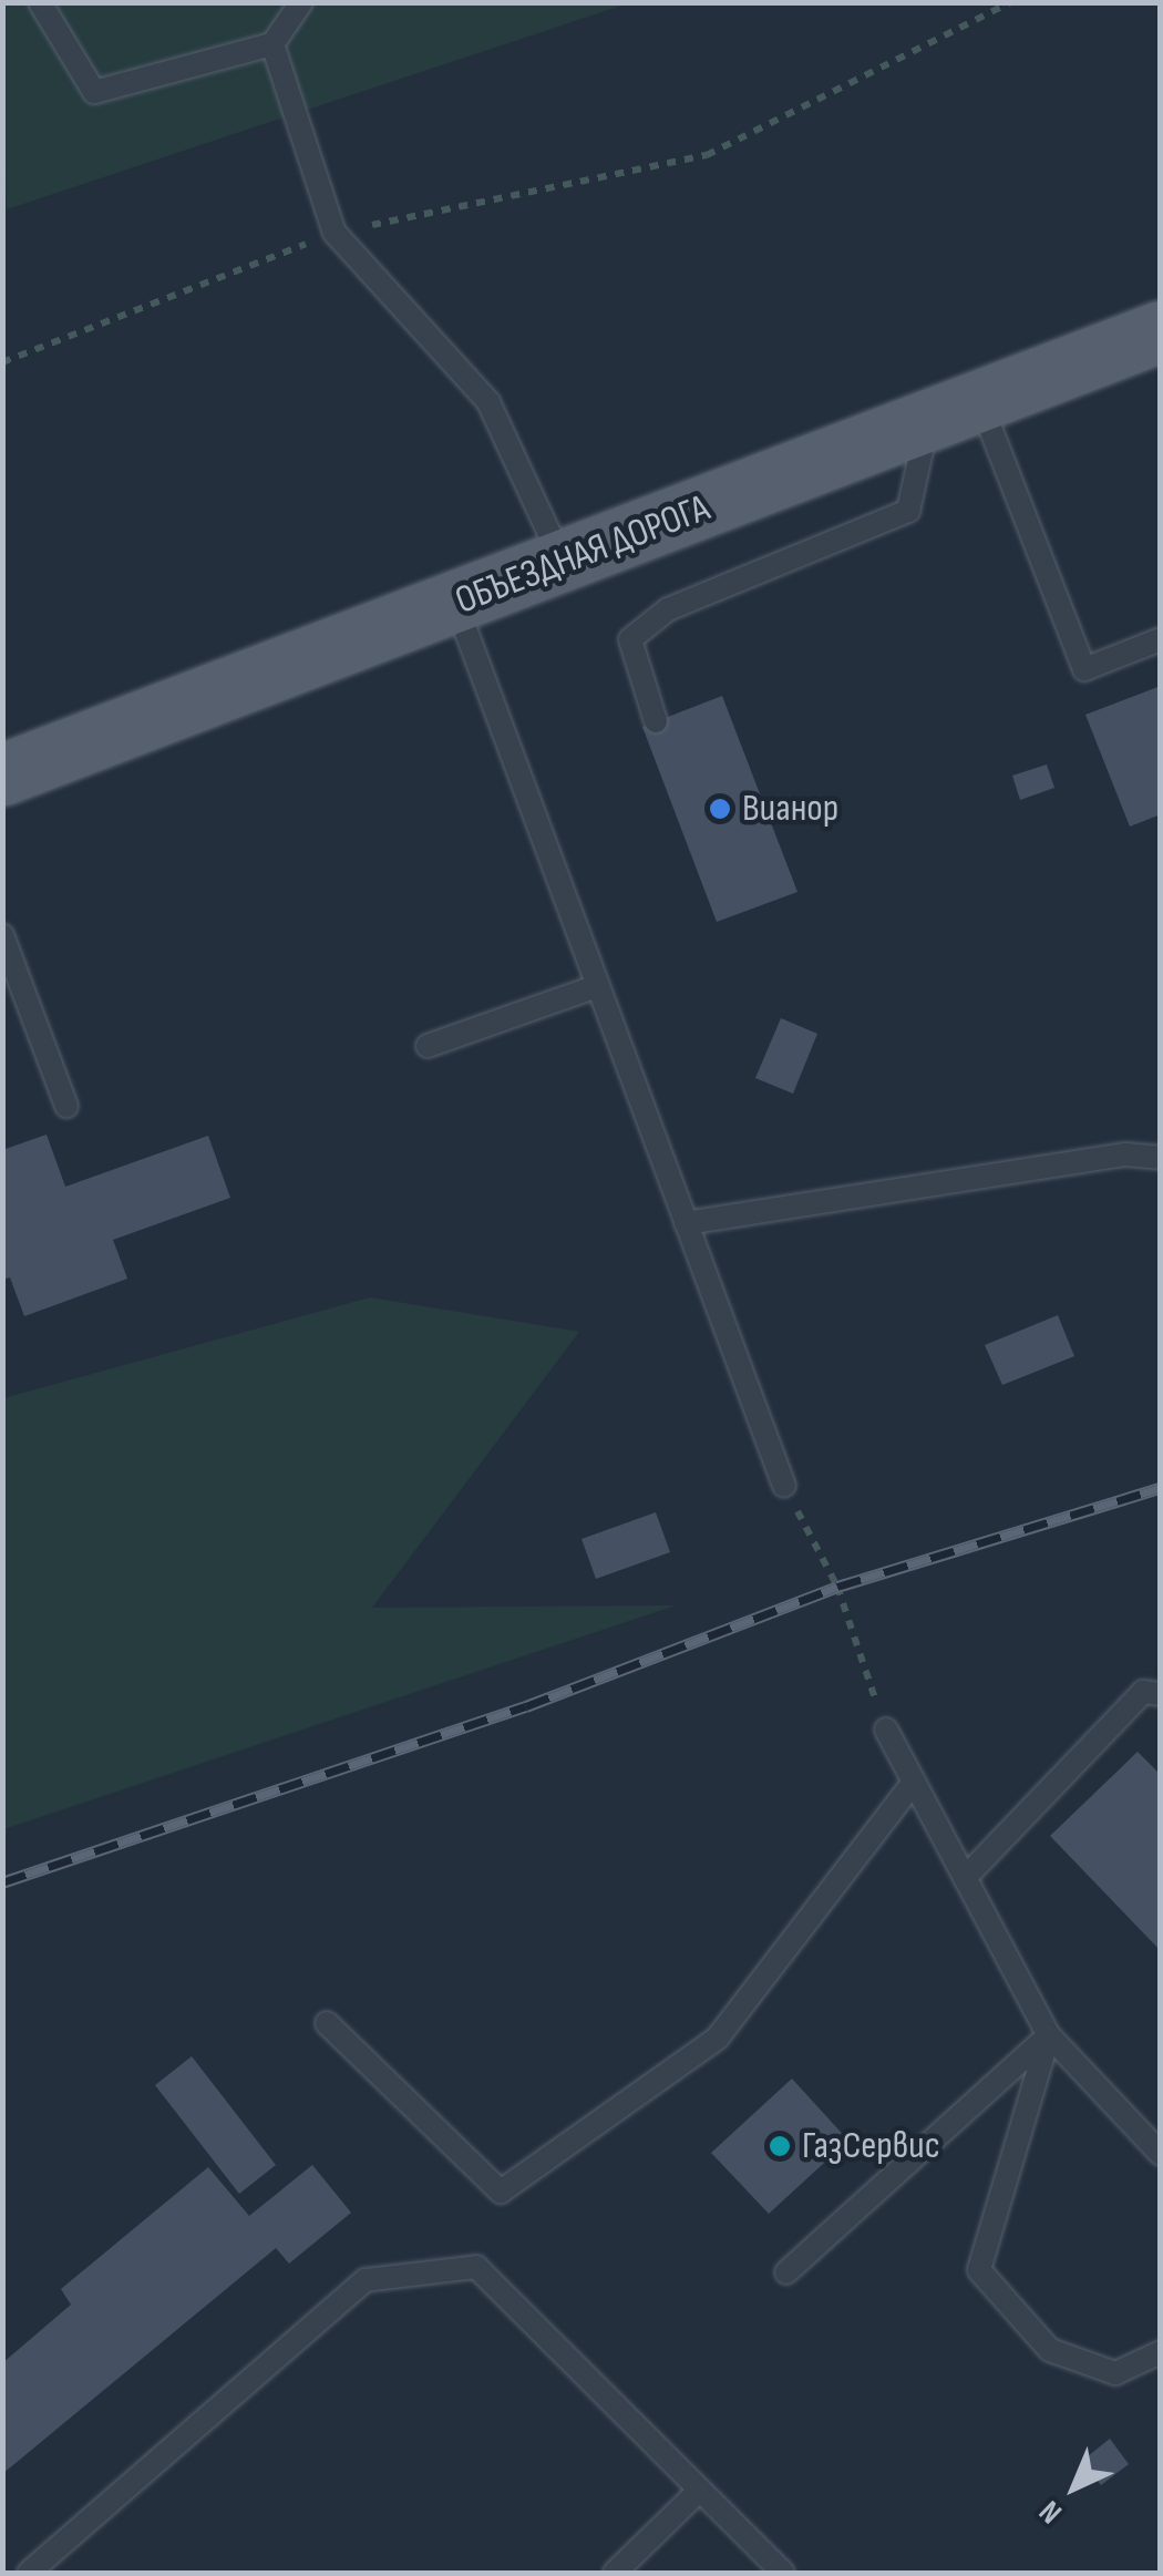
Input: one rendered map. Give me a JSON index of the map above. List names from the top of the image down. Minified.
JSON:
{"streets":{"main road":["ОБЪЕЗДНАЯ ДОРОГА"]},"places":["Вианор","ГазСервис"],"north":"bottom left"}
